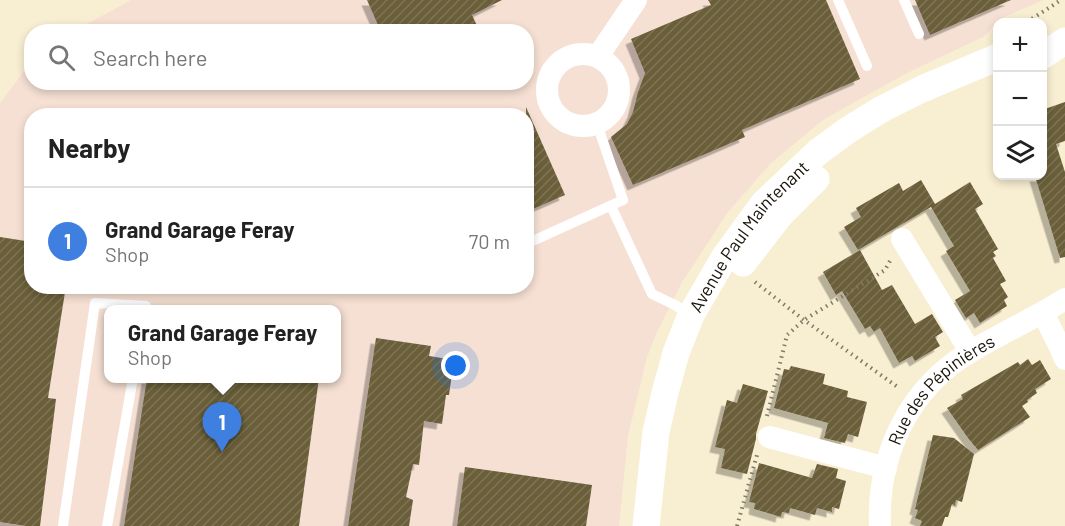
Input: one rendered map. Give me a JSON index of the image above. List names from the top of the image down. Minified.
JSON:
{"streets":{"street":["Avenue Paul Maintenant","Rue des Pépinières"]},"page":{"map_buttons":["+","−"],"search":"Search here","heading":"Nearby","list":[{"mark":"1","name":"Grand Garage Feray","note":"Shop","value":"70 m"}],"popup":["Grand Garage Feray","Shop"],"pins":"1"}}
